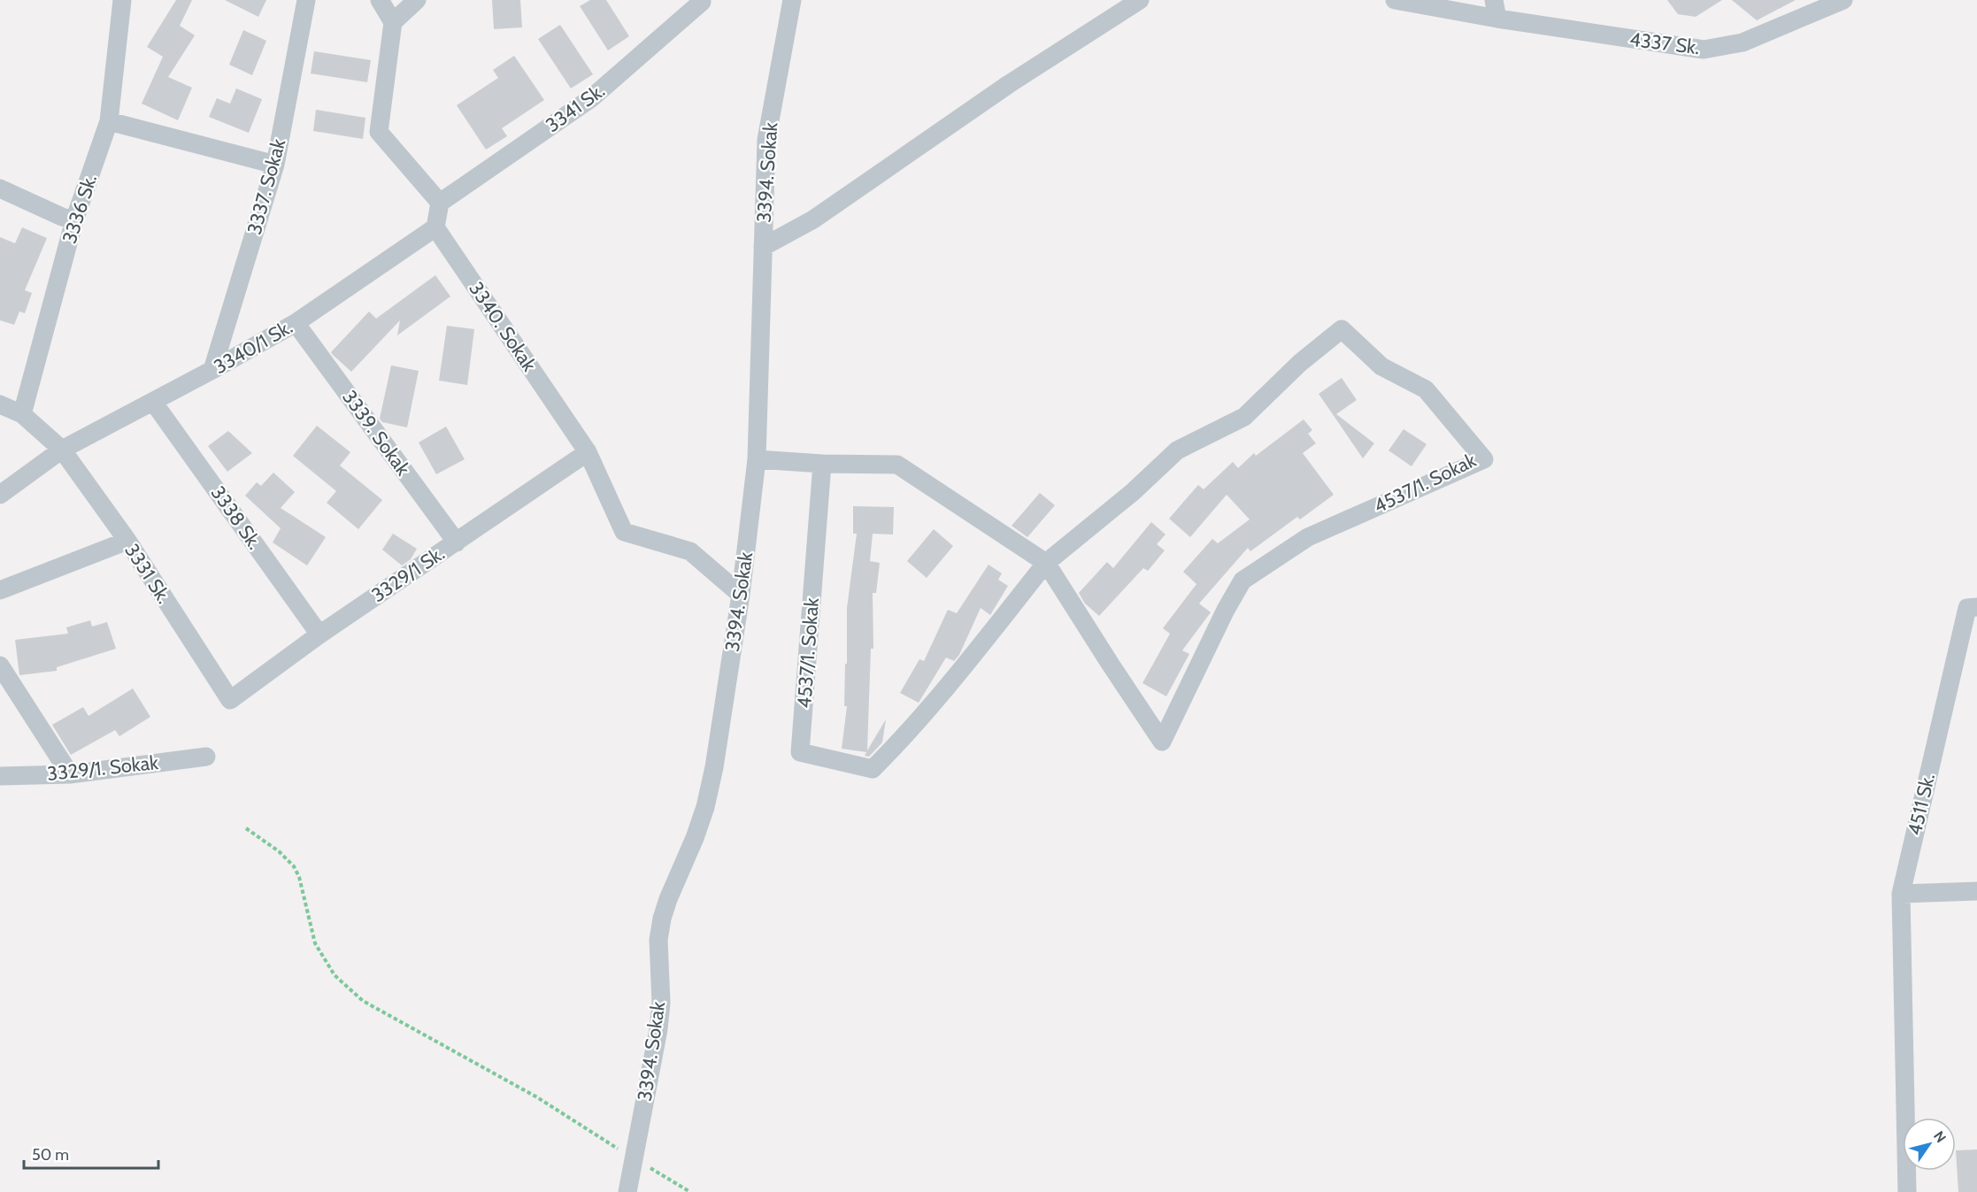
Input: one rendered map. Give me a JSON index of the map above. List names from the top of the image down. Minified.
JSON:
{"streets":{"street":["4337 Sk.","3341 Sk.","3394. Sokak","3337. Sokak","3336 Sk.","3340. Sokak","3340/1 Sk.","3339. Sokak","4537/1. Sokak","3338 Sk.","3331 Sk.","3329/1 Sk.","3329/1. Sokak","4511 Sk."]},"crossings":[["3394. Sokak","3340. Sokak"],["3337. Sokak","3340/1 Sk."],["3336 Sk.","3331 Sk."],["3340. Sokak","3340/1 Sk."],["3340. Sokak","3329/1 Sk."],["3340/1 Sk.","3339. Sokak"],["3340/1 Sk.","3338 Sk."],["3340/1 Sk.","3331 Sk."],["3339. Sokak","3329/1 Sk."],["3338 Sk.","3329/1 Sk."],["3331 Sk.","3329/1 Sk."]],"scale_bar":"50 m","north":"top right"}
